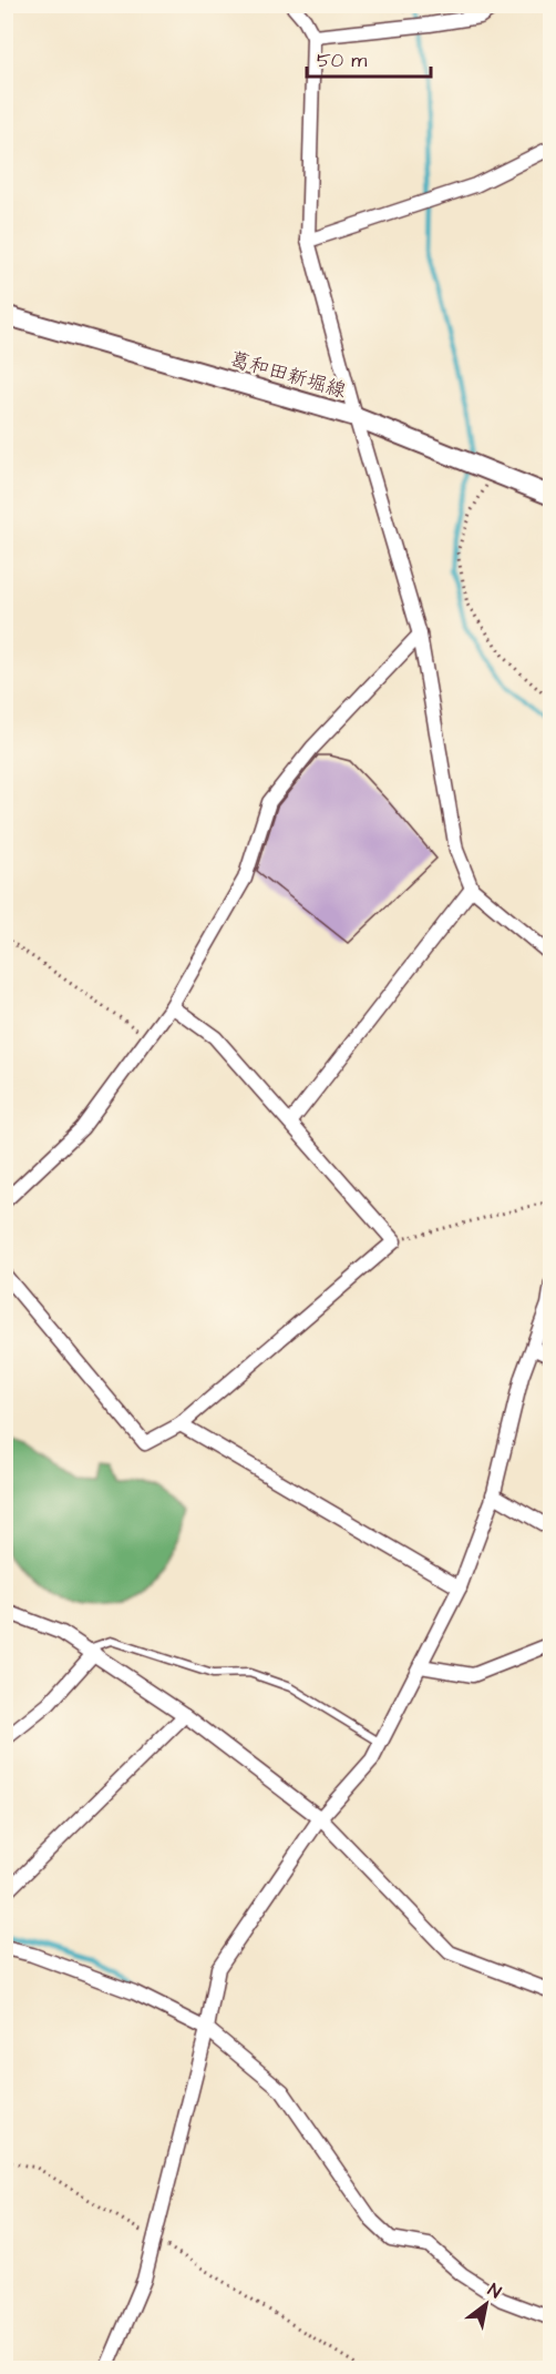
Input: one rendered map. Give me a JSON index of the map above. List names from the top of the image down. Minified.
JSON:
{"streets":{"main road":["葛和田新堀線"]},"scale_bar":"50 m","north":"top right"}
